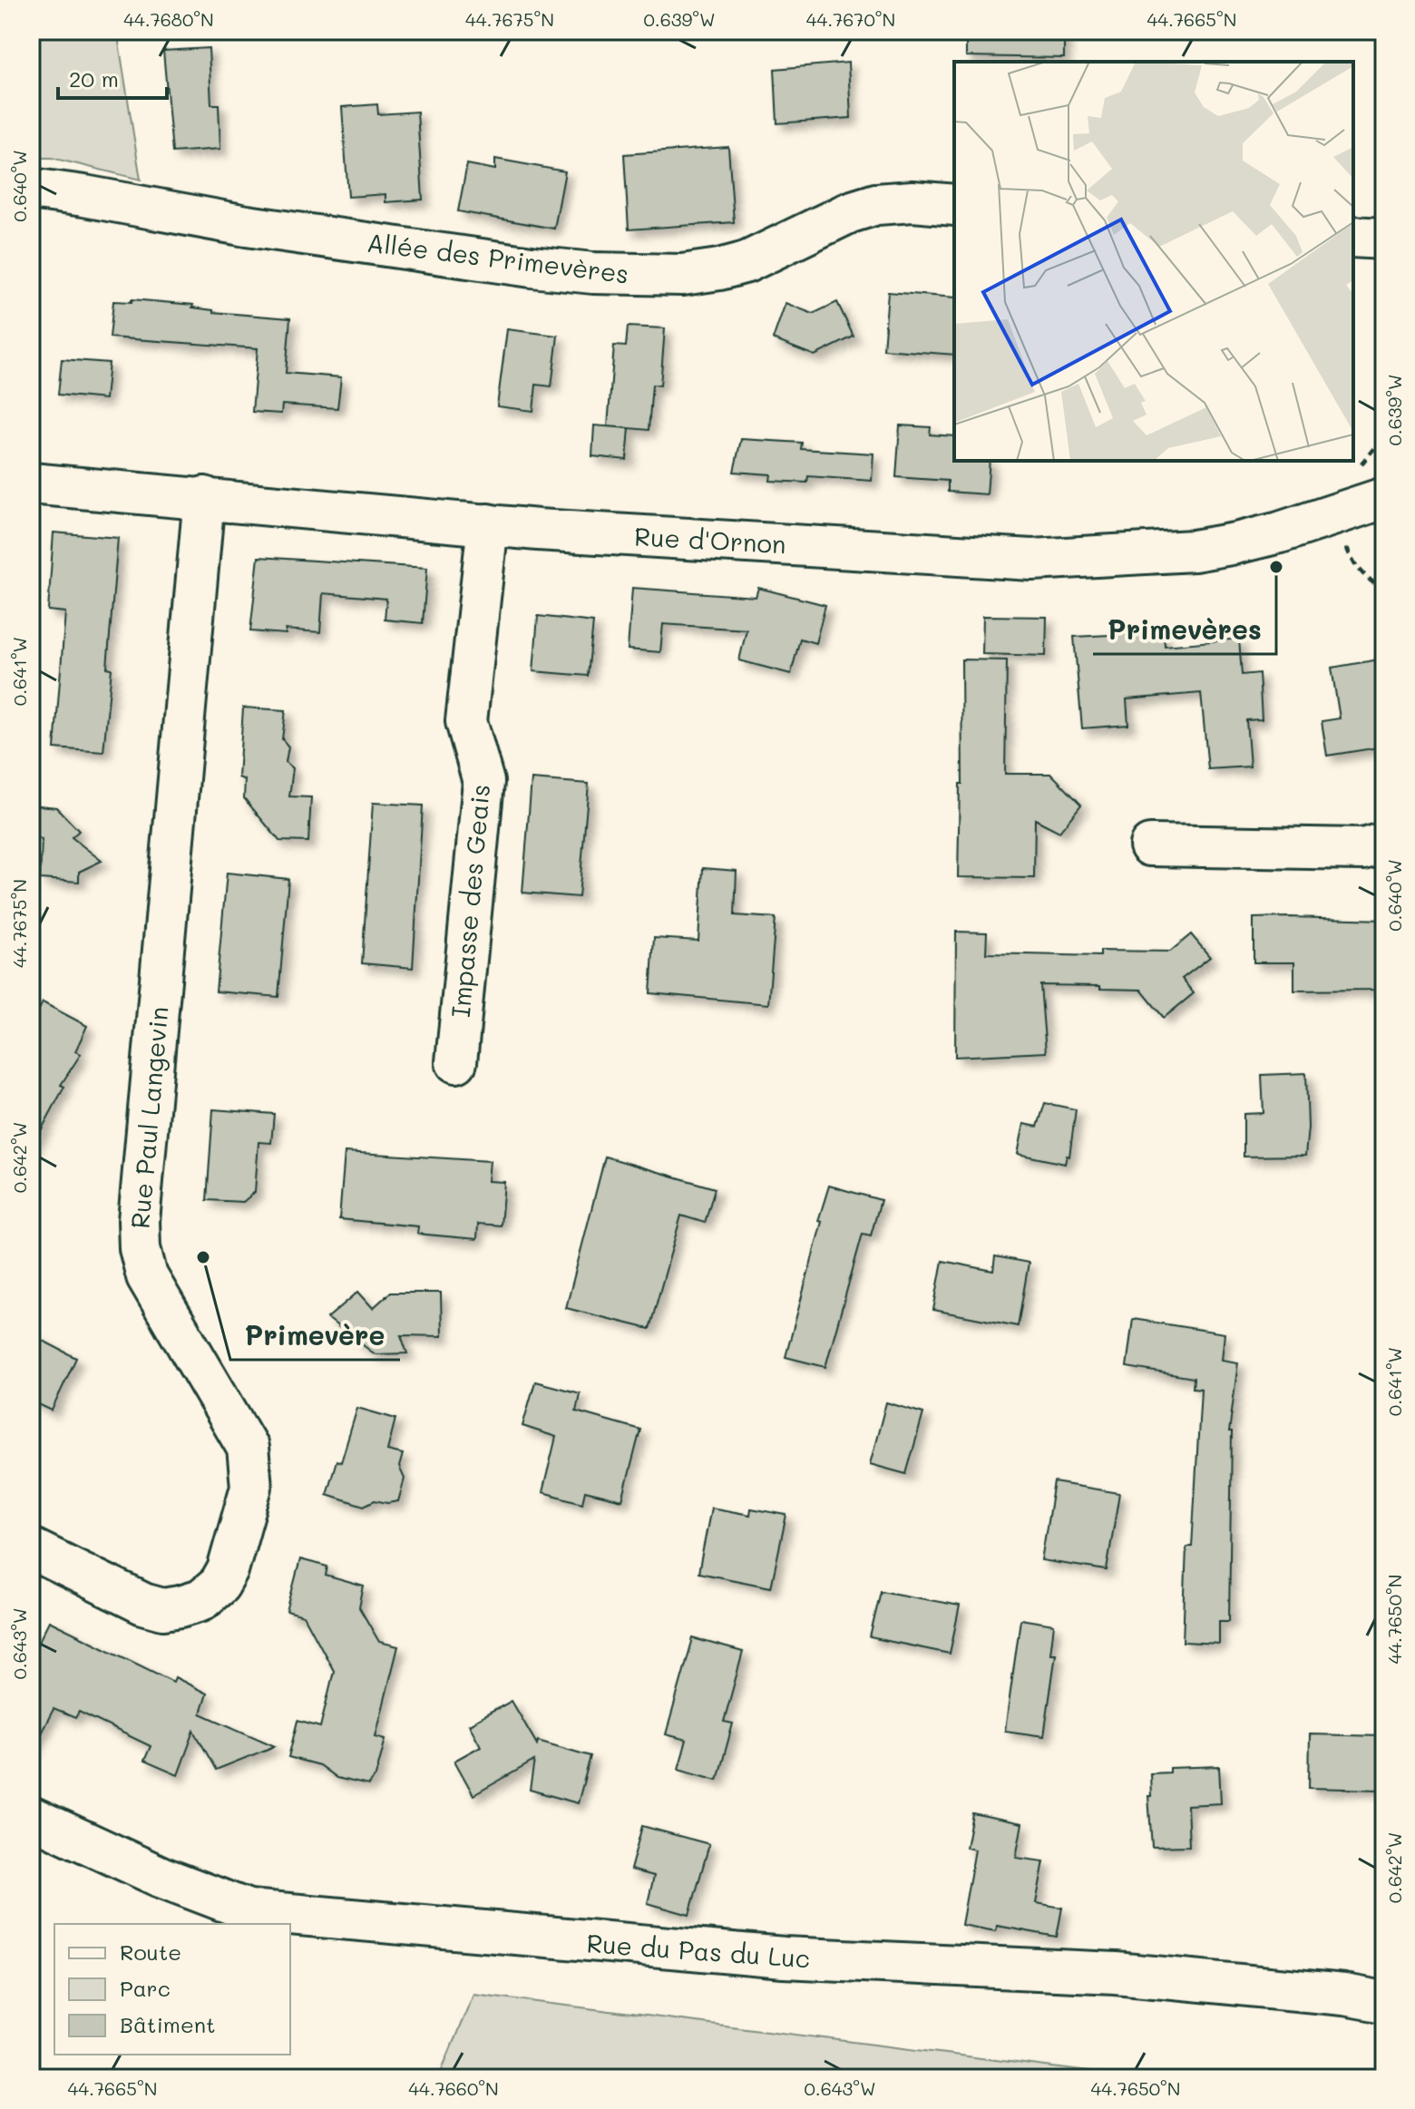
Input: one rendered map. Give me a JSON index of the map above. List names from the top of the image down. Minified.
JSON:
{"streets":{"street":["Allée des Primevères","Rue d'Ornon","Impasse des Geais","Rue Paul Langevin","Rue du Pas du Luc"]},"crossings":[["Rue d'Ornon","Impasse des Geais"],["Rue d'Ornon","Rue Paul Langevin"]],"places":["Primevères","Primevère"],"legend":["Route","Parc","Bâtiment"],"scale_bar":"20 m","coordinates":["44.7680°N","44.7675°N","0.639°W","44.7670°N","44.7665°N","0.640°W","0.641°W","0.642°W","44.7650°N","0.643°W","44.7660°N"]}
